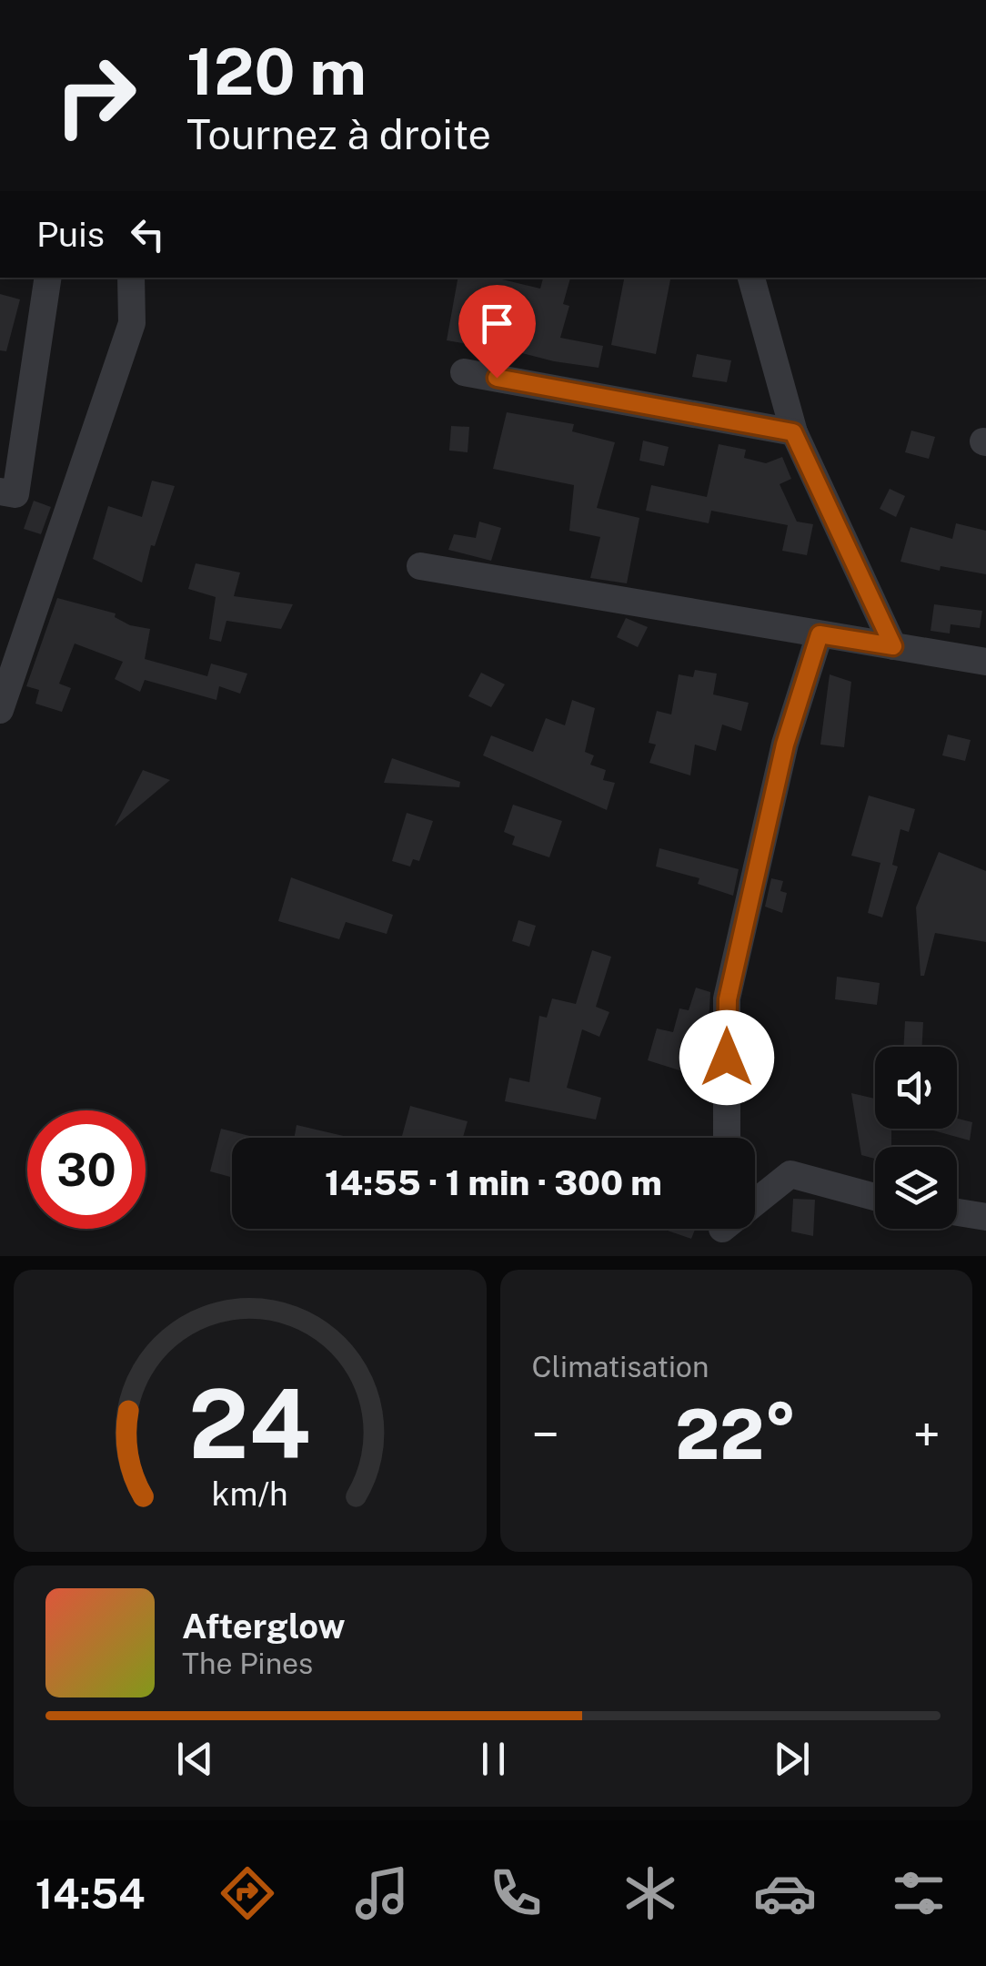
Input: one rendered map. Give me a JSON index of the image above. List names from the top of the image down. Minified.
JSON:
{"page":{"turn":["120 m","Tournez à droite"],"then":"Puis","limit":"30","trip":"14:55 · 1 min · 300 m","tile":"Climatisation","heat":["−","22°","+"],"song":["Afterglow","The Pines"],"tabs":"14:54","gauge":["24","km/h"]}}
